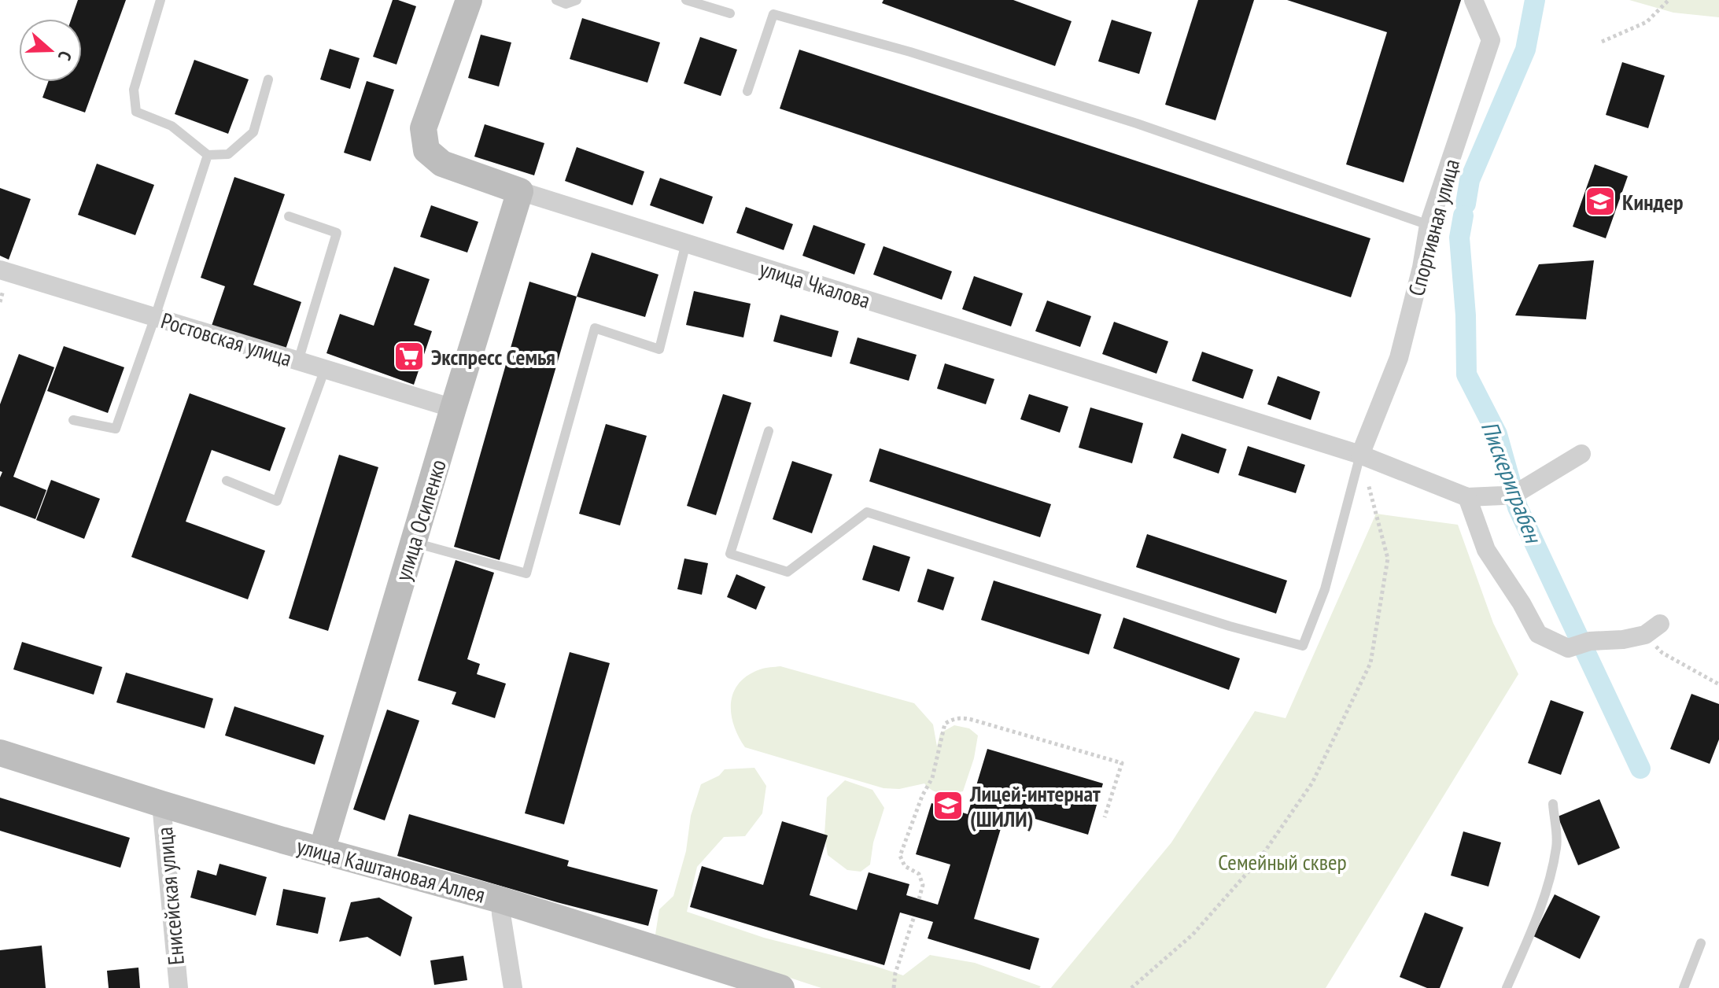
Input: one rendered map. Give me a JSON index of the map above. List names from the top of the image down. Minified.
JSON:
{"streets":{"street":["Спортивная улица","улица Чкалова","Ростовская улица","улица Осипенко","улица Каштановая Аллея","Енисейская улица"]},"crossings":[["Спортивная улица","улица Чкалова"],["улица Чкалова","улица Осипенко"],["Ростовская улица","улица Осипенко"],["улица Осипенко","улица Каштановая Аллея"],["улица Каштановая Аллея","Енисейская улица"]],"water":["Пискериграбен"],"parks":["Семейный сквер"],"places":{"school or university":["Киндер","Лицей-интернат (ШИЛИ)"],"supermarket":["Экспресс Семья"]},"north":"right"}
